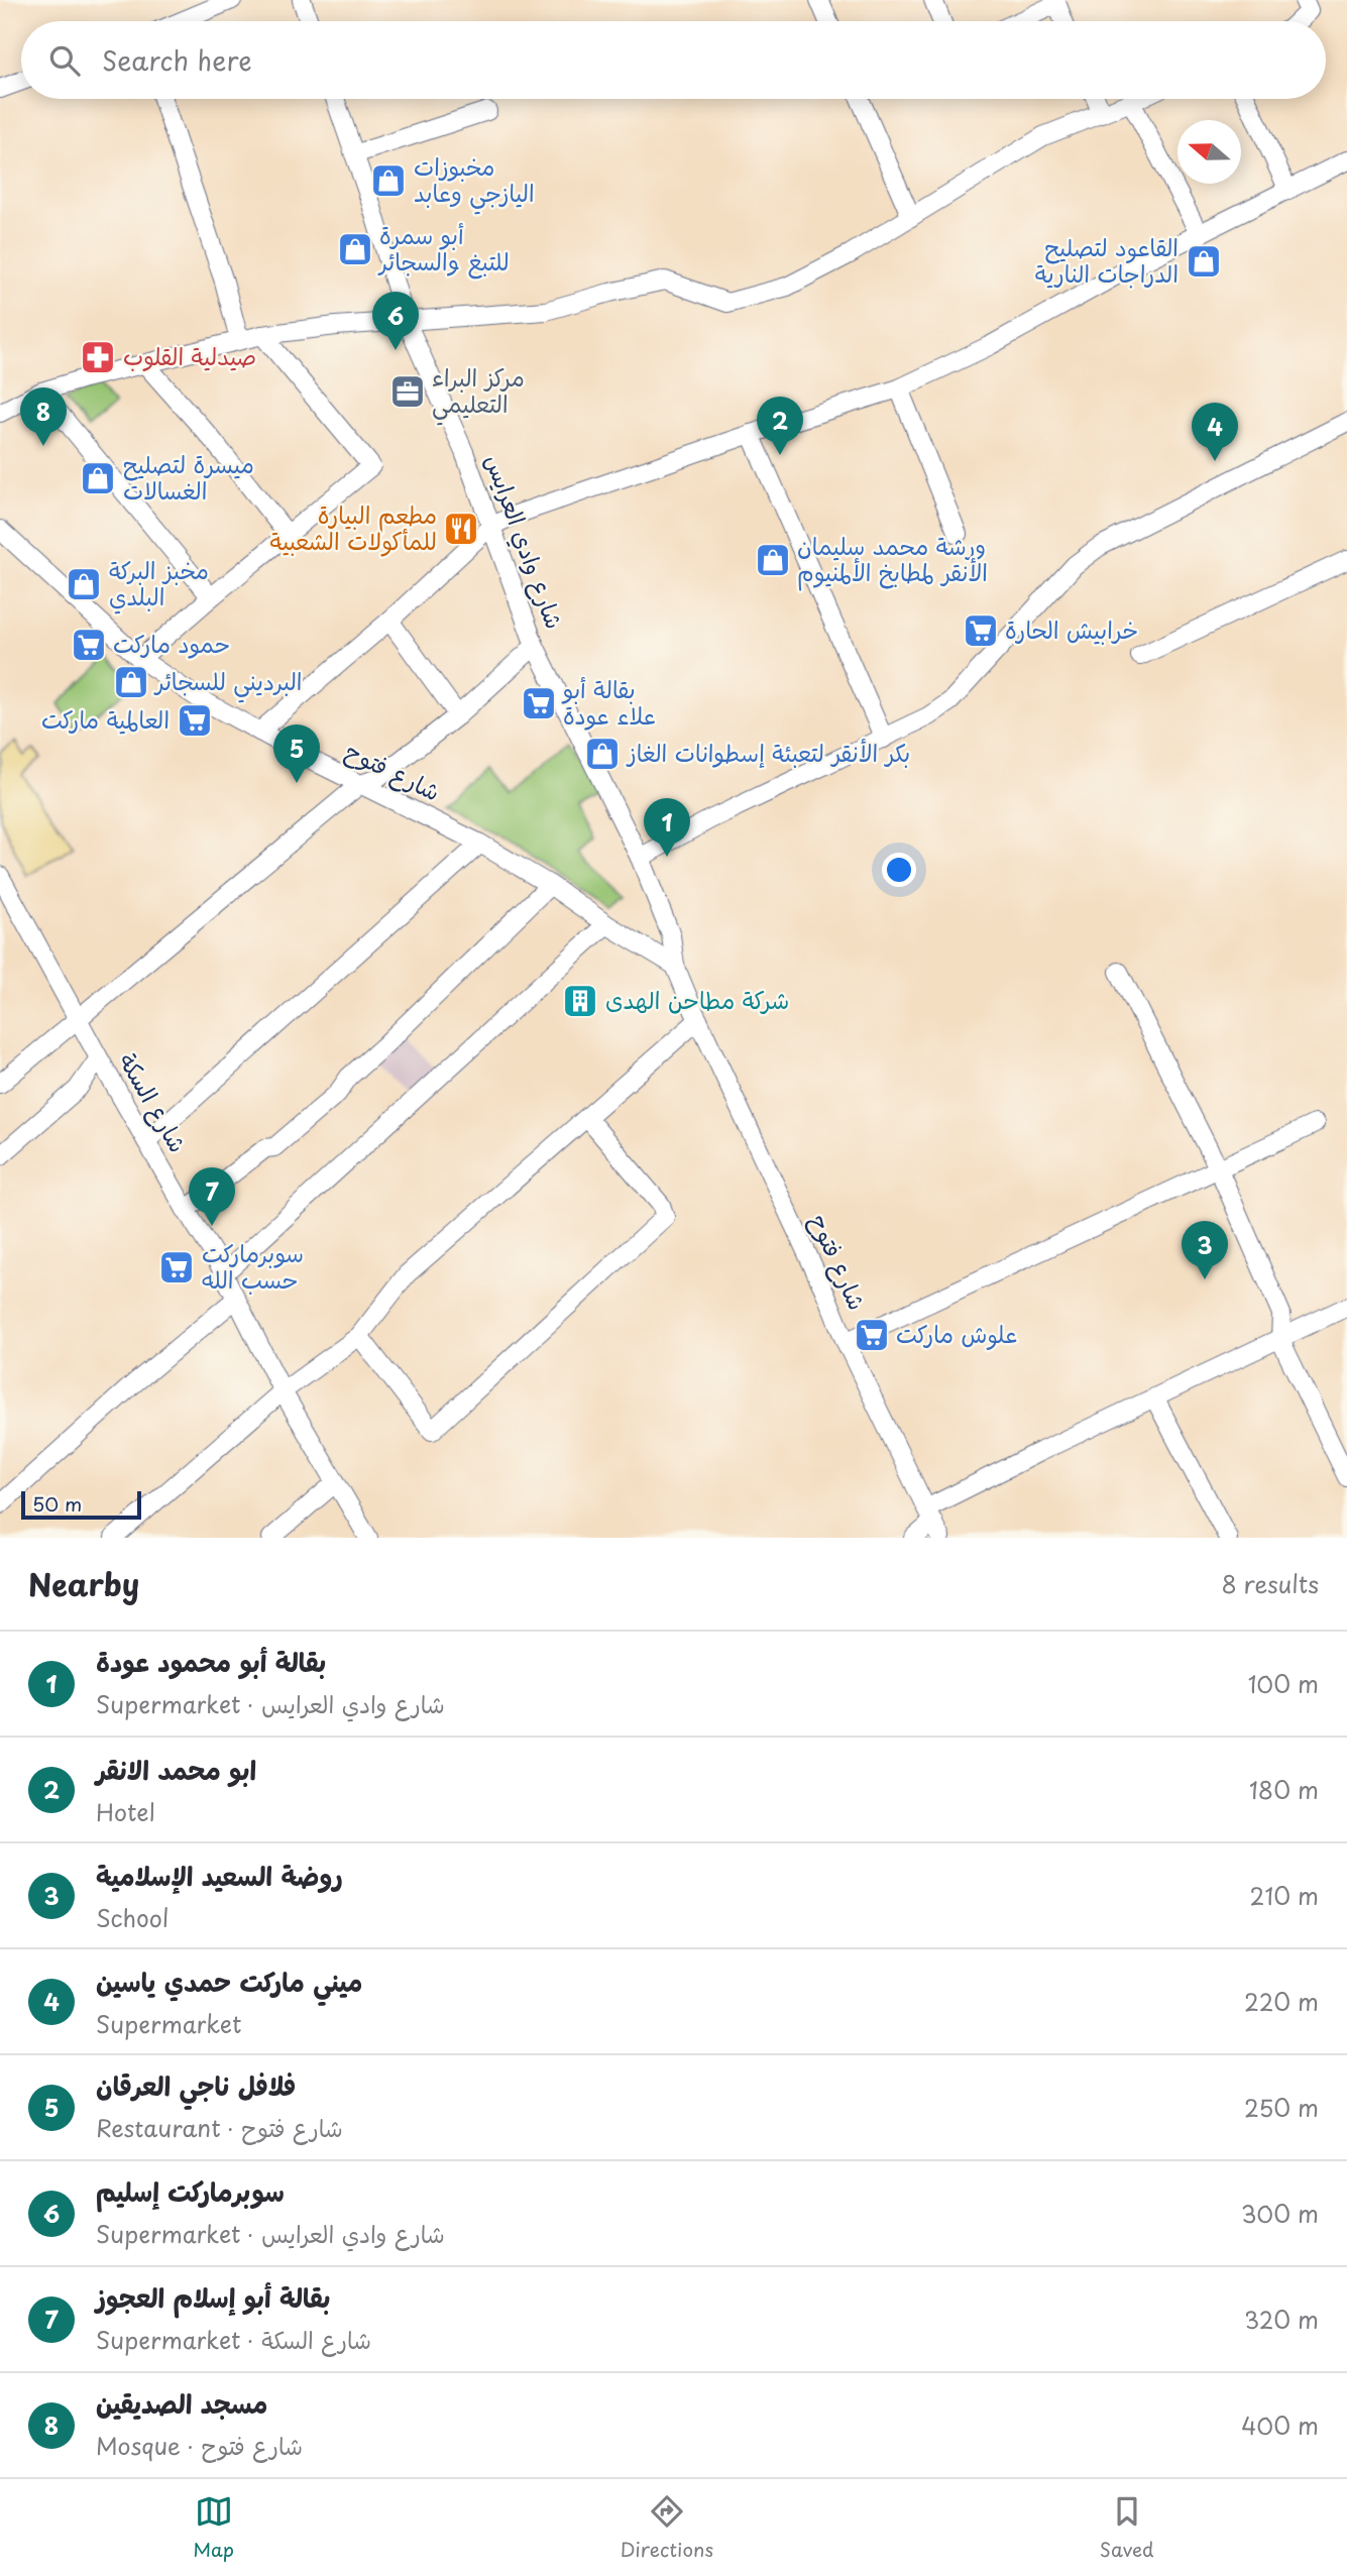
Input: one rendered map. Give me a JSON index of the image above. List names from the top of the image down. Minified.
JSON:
{"streets":{"street":["شارع وادي العرايس","شارع فتوح","شارع السكة"]},"crossings":[["شارع وادي العرايس","شارع فتوح"]],"places":{"shop":["مخبوزات اليازجي وعابد","أبو سمرة للتبغ والسجائر","القاعود لتصليح الدراجات النارية","ميسرة لتصليح الغسالات","ورشة محمد سليمان الأنقر لمطابخ الألمنيوم","مخبز البركة البلدي","البرديني للسجائر","بكر الأنقر لتعبئة إسطوانات الغاز"],"pharmacy":["صيدلية القلوب"],"office":["مركز البراء التعليمي"],"restaurant":["مطعم البيارة للمأكولات الشعبية"],"supermarket":["خرابيش الحارة","حمود ماركت","بقالة أبو علاء عودة","العالمية ماركت","سوبرماركت حسب الله","علوش ماركت"],"building":["شركة مطاحن الهدى"]},"scale_bar":"50 m","north":"left","page":{"search":"Search here","pins":["6","8","2","4","5","1","7","3"],"scale":"50 m","heading":["Nearby","8 results"],"list":[{"mark":"1","name":"بقالة أبو محمود عودة","note":"Supermarket · شارع وادي العرايس","value":"100 m"},{"mark":"2","name":"ابو محمد الانقر","note":"Hotel","value":"180 m"},{"mark":"3","name":"روضة السعيد الإسلامية","note":"School","value":"210 m"},{"mark":"4","name":"ميني ماركت حمدي ياسين","note":"Supermarket","value":"220 m"},{"mark":"5","name":"فلافل ناجي العرقان","note":"Restaurant · شارع فتوح","value":"250 m"},{"mark":"6","name":"سوبرماركت إسليم","note":"Supermarket · شارع وادي العرايس","value":"300 m"},{"mark":"7","name":"بقالة أبو إسلام العجوز","note":"Supermarket · شارع السكة","value":"320 m"},{"mark":"8","name":"مسجد الصديقين","note":"Mosque · شارع فتوح","value":"400 m"}],"nav":["Map","Directions","Saved"]}}
